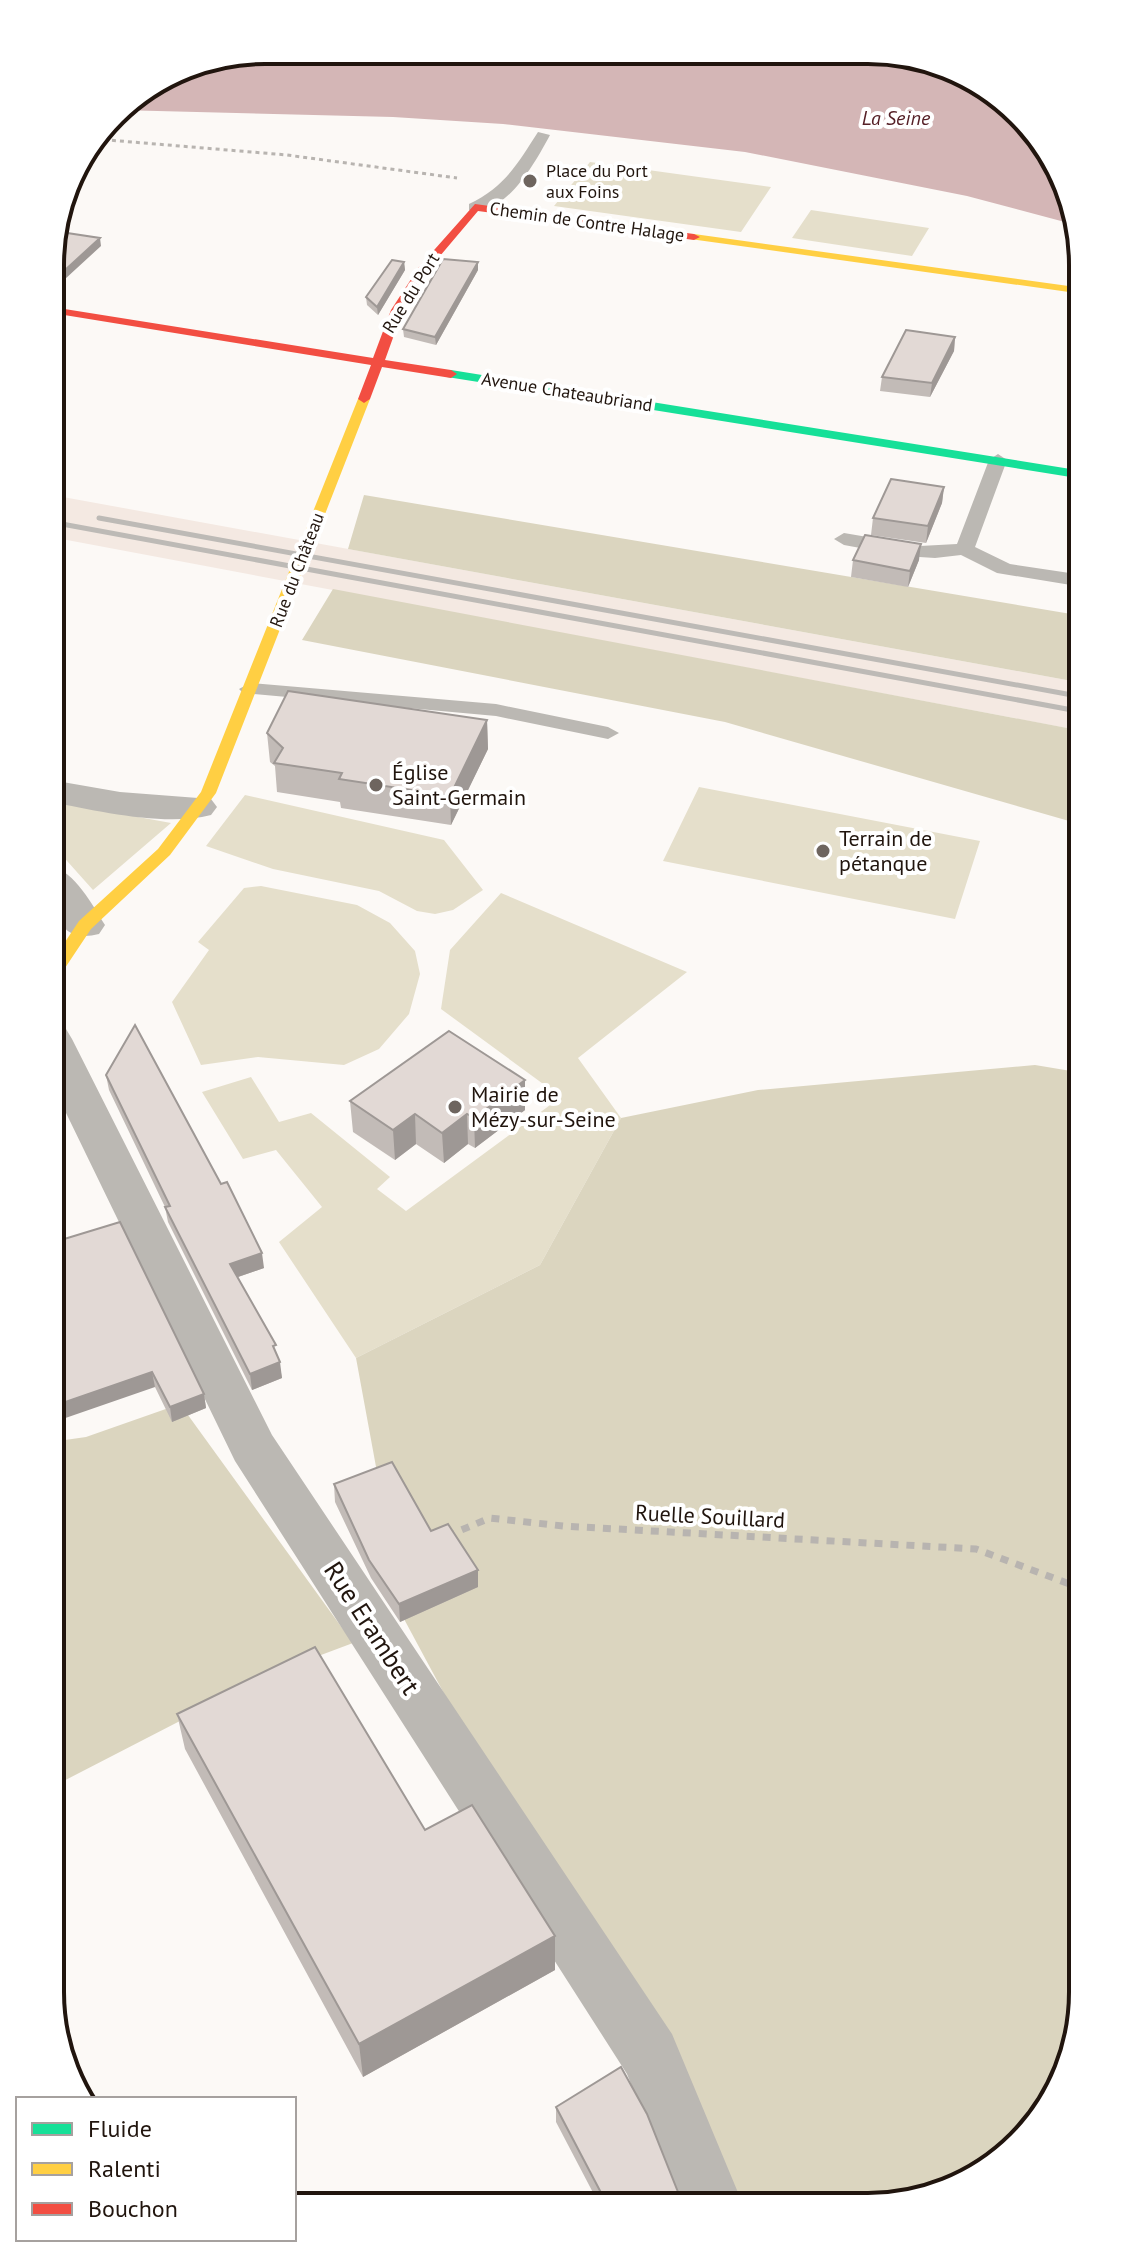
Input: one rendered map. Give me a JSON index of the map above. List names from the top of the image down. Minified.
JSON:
{"streets":{"main road":["Chemin de Contre Halage","Rue du Port","Avenue Chateaubriand","Rue du Château"],"street":["Rue Erambert"],"path":["Ruelle Souillard"]},"crossings":[["Chemin de Contre Halage","Rue du Port"],["Rue du Port","Avenue Chateaubriand"],["Rue du Port","Rue du Château"],["Avenue Chateaubriand","Rue du Château"]],"water":["La Seine"],"places":["Place du Port aux Foins","Église Saint-Germain","Terrain de pétanque","Mairie de Mézy-sur-Seine"],"legend":["Fluide","Ralenti","Bouchon"]}
